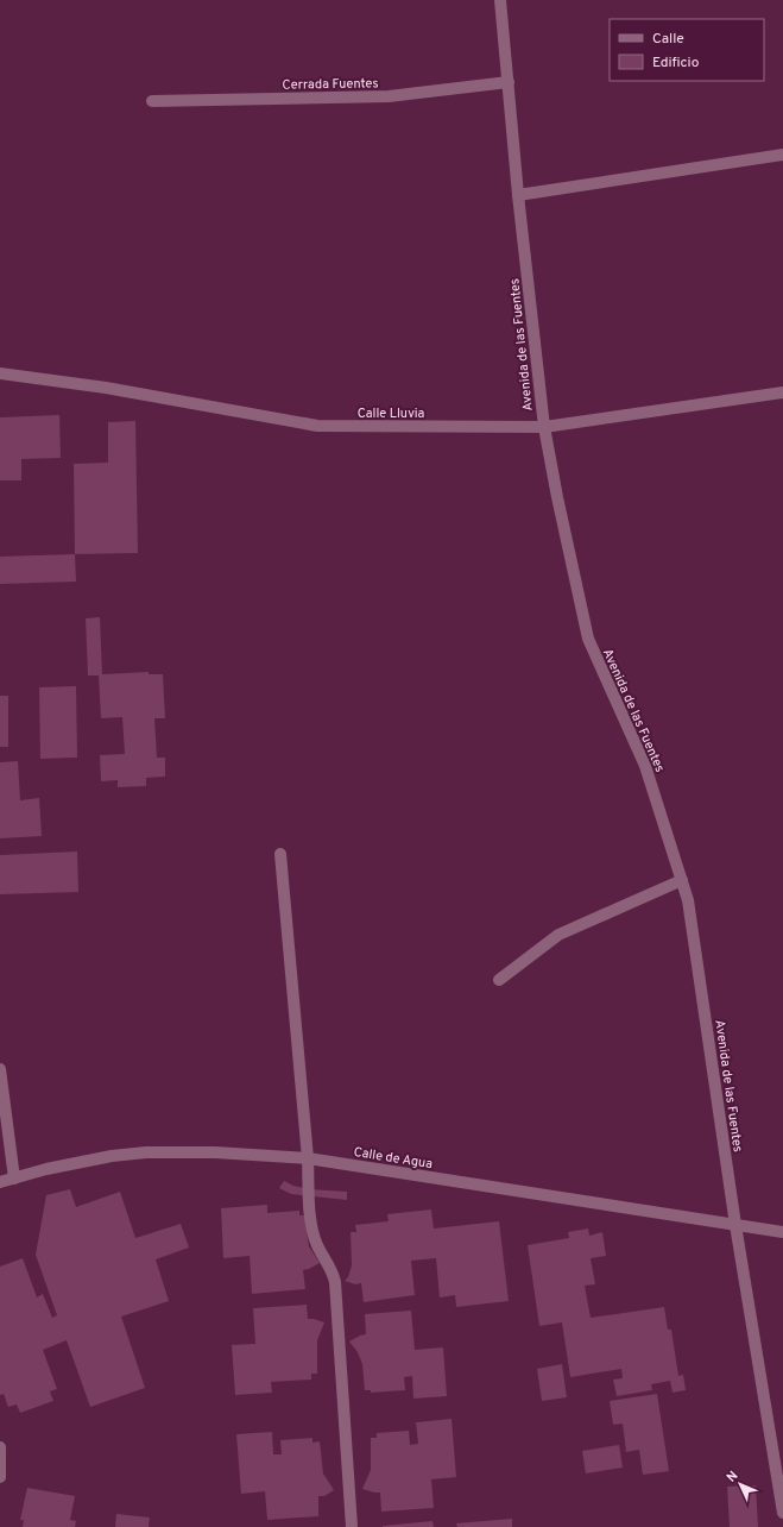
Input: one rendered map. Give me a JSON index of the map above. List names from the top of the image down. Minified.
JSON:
{"streets":{"street":["Cerrada Fuentes","Avenida de las Fuentes","Calle Lluvia","Calle de Agua"]},"crossings":[["Cerrada Fuentes","Avenida de las Fuentes"],["Avenida de las Fuentes","Calle Lluvia"],["Avenida de las Fuentes","Calle de Agua"]],"legend":["Calle","Edificio"],"north":"top left"}
